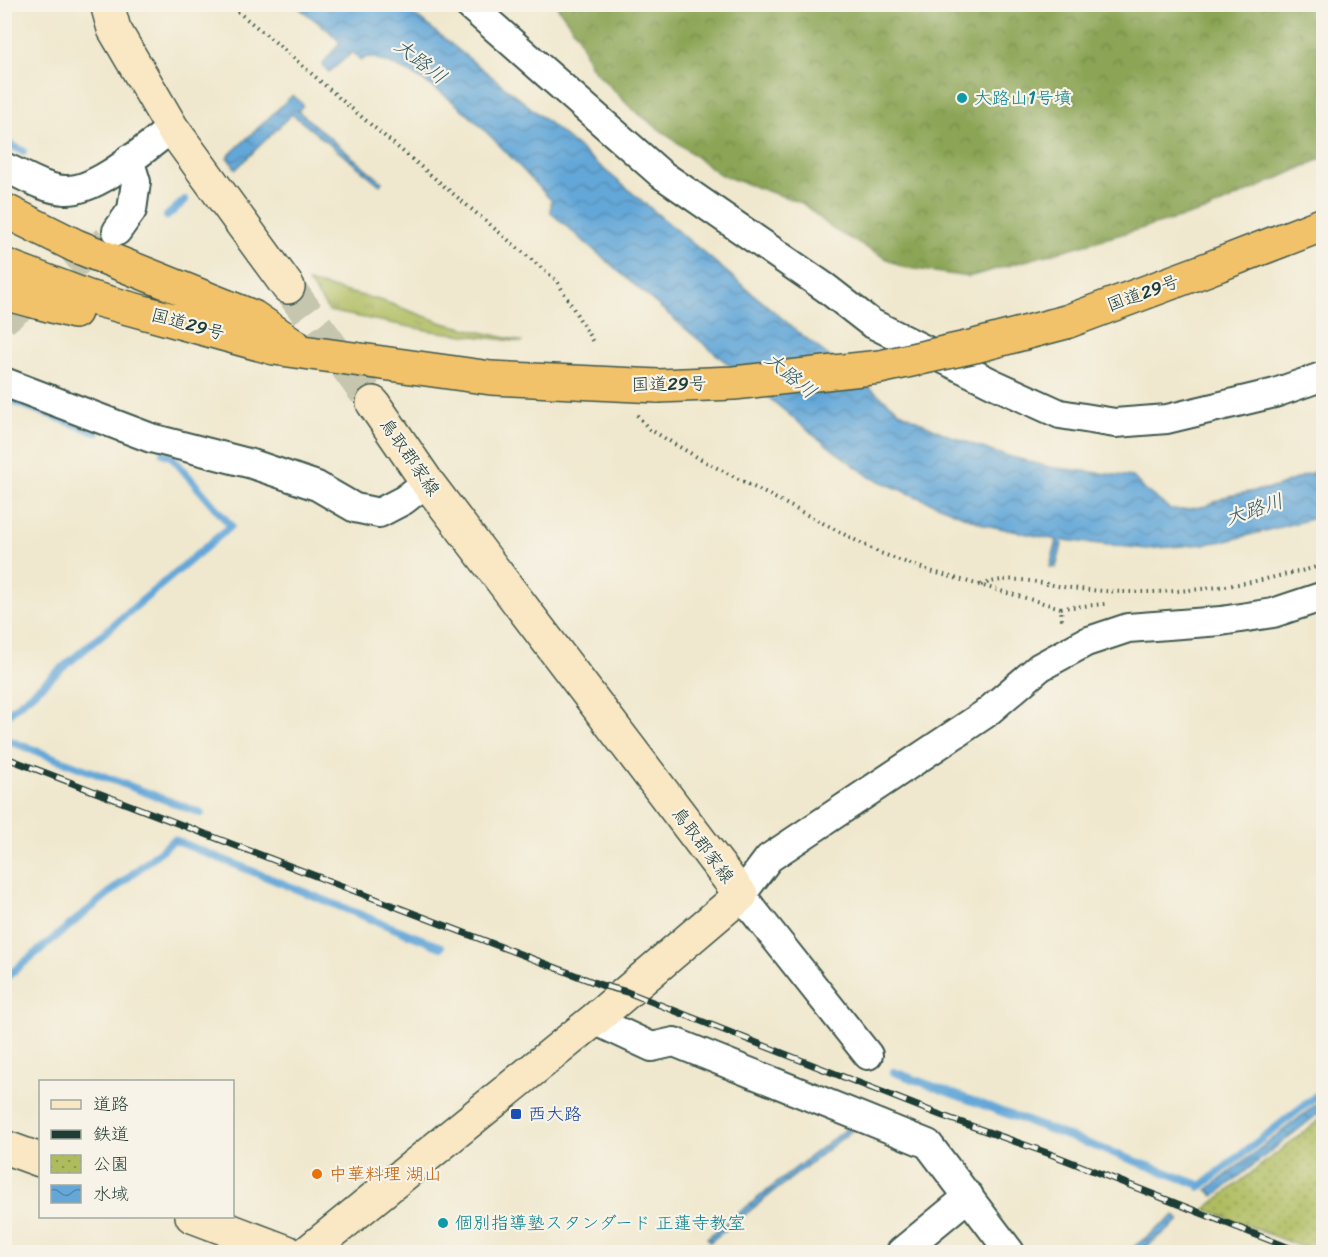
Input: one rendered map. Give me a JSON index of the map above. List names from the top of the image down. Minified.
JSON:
{"streets":{"highway":["国道29号"],"main road":["鳥取郡家線"]},"water":["大路川"],"places":{"other":["大路山1号墳","中華料理 湖山","個別指導塾スタンダード 正蓮寺教室"],"transit":["西大路"]},"legend":["道路","鉄道","公園","水域"]}
